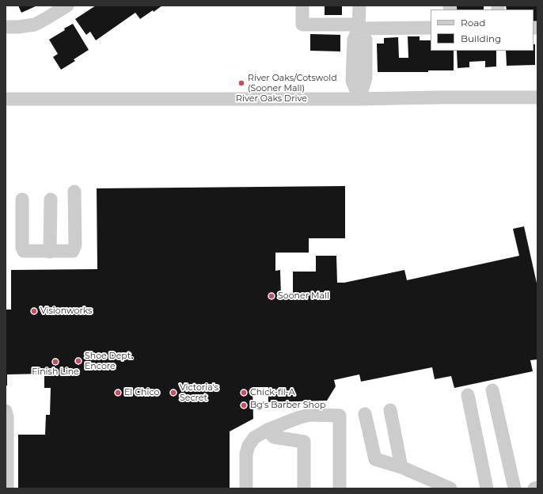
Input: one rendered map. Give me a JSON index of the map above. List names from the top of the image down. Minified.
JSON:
{"streets":{"street":["River Oaks Drive"]},"places":["River Oaks/Cotswold (Sooner Mall)","Sooner Mall","Visionworks","Shoe Dept. Encore","Finish Line","El Chico","Victoria's Secret","Chick-fil-A","Bg's Barber Shop"],"legend":["Road","Building"]}
